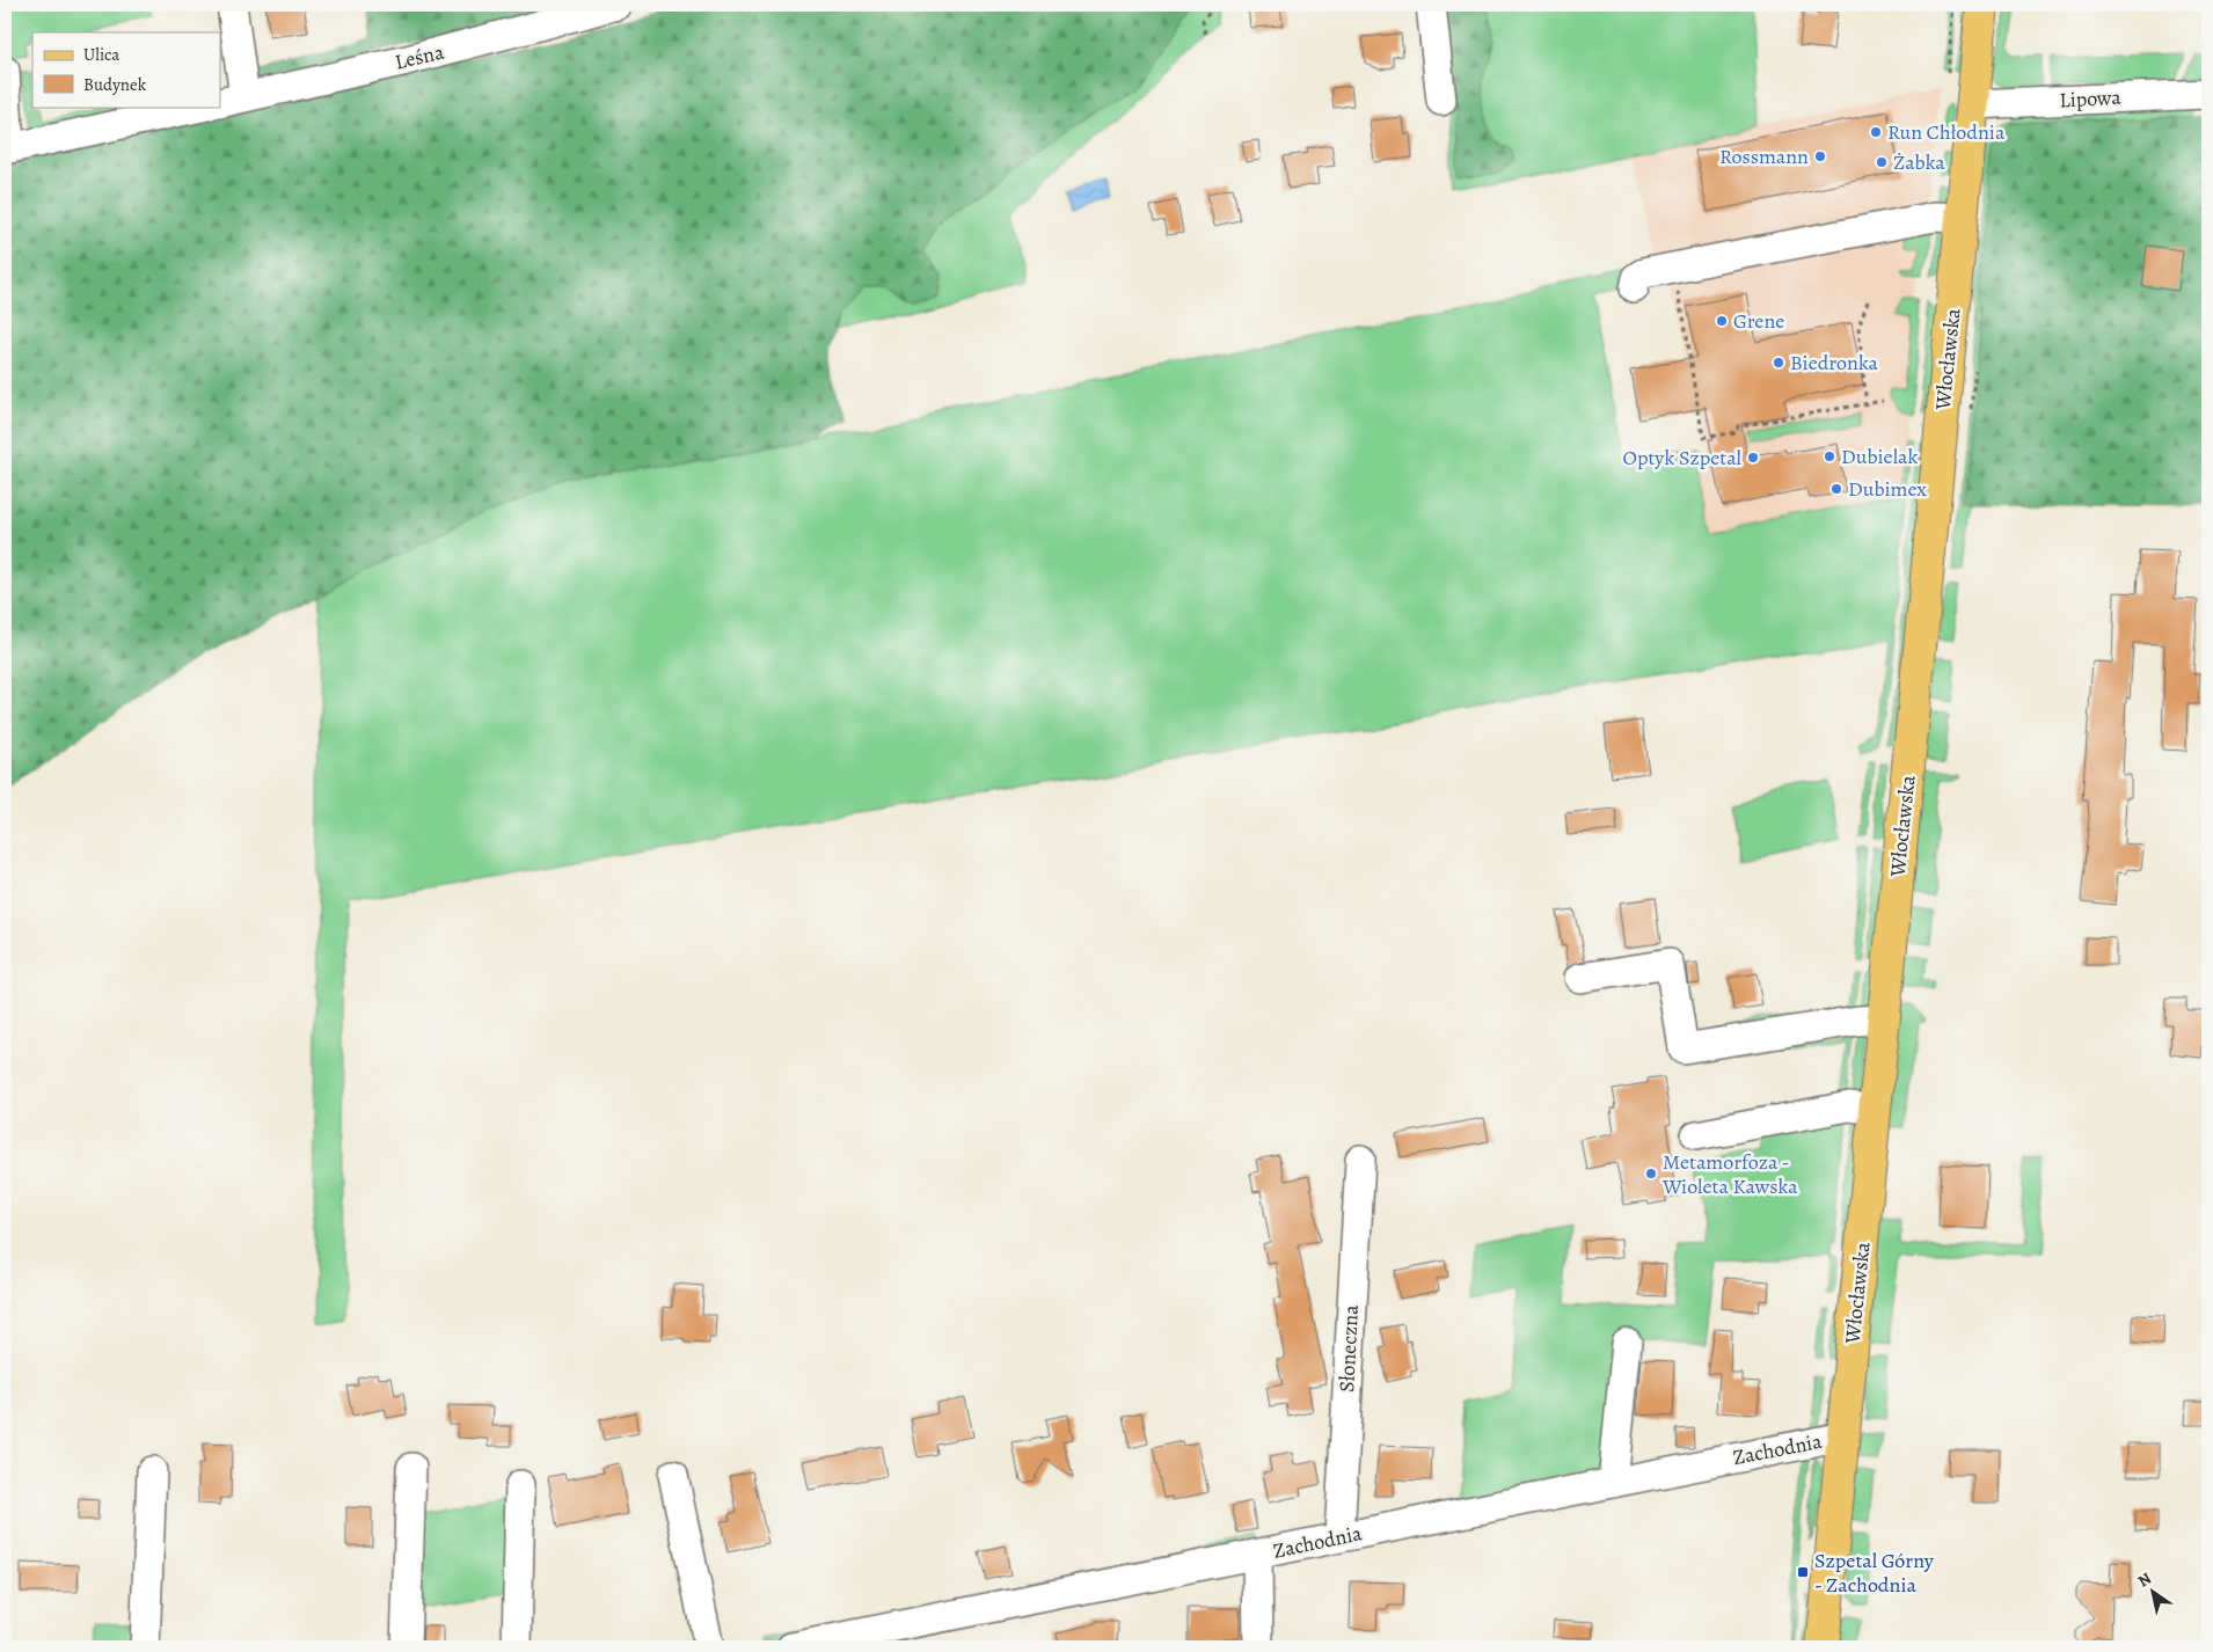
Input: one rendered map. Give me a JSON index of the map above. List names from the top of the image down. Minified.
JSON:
{"streets":{"main road":["Włocławska"],"street":["Leśna","Lipowa","Słoneczna","Zachodnia"]},"crossings":[["Lipowa","Włocławska"],["Włocławska","Zachodnia"],["Słoneczna","Zachodnia"]],"places":{"other":["Run Chłodnia","Rossmann","Żabka","Grene","Biedronka","Dubielak","Optyk Szpetal","Dubimex","Metamorfoza - Wioleta Kawska"],"transit":["Szpetal Górny - Zachodnia"]},"legend":["Ulica","Budynek"],"north":"top left"}
